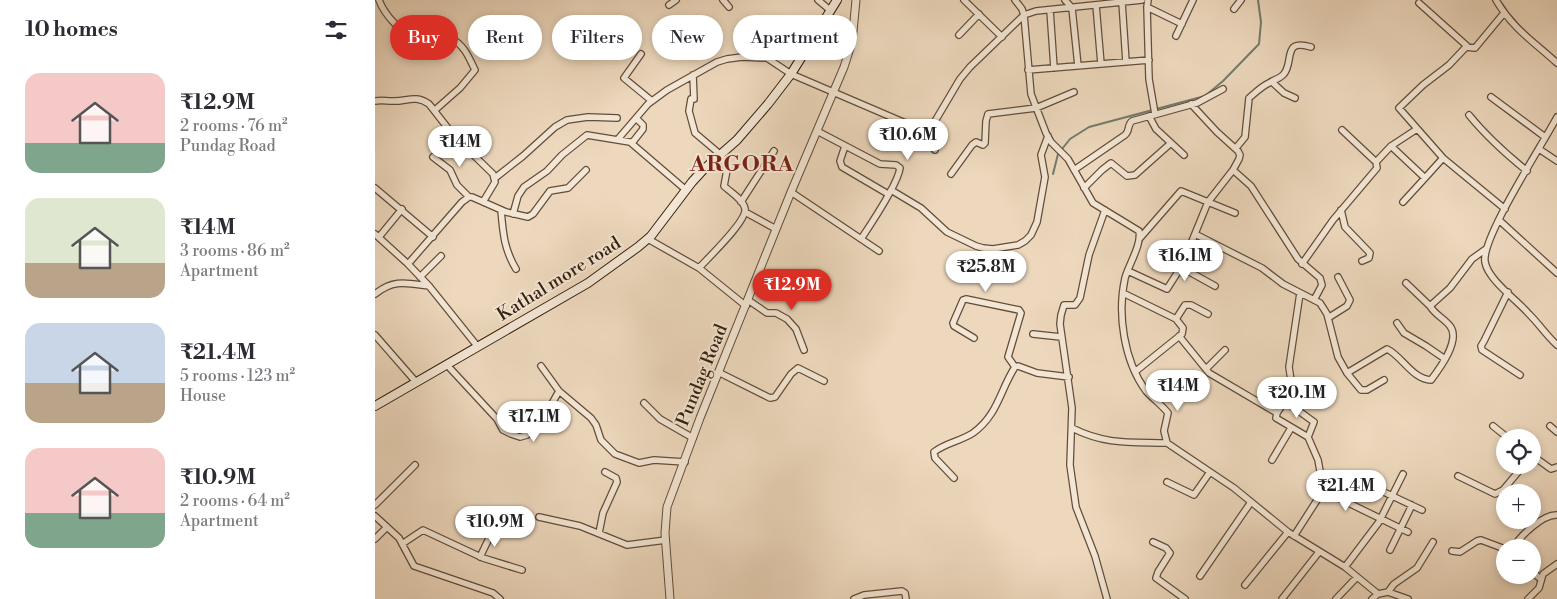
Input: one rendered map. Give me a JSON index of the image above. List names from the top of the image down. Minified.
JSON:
{"streets":{"main road":["Kathal more road"],"street":["Pundag Road"]},"districts":["ARGORA"],"page":{"heading":"10 homes","chip":["Buy","Rent","Filters","New","Apartment"],"list":[{"name":"₹12.9M","note":"2 rooms · 76 m² · Pundag Road"},{"name":"₹14M","note":"3 rooms · 86 m² · Apartment"},{"name":"₹21.4M","note":"5 rooms · 123 m² · House"},{"name":"₹10.9M","note":"2 rooms · 64 m² · Apartment"}],"price":["₹10.6M","₹14M","₹16.1M","₹25.8M","₹12.9M","₹14M","₹20.1M","₹17.1M","₹21.4M","₹10.9M"],"map_buttons":["+","−"]}}
